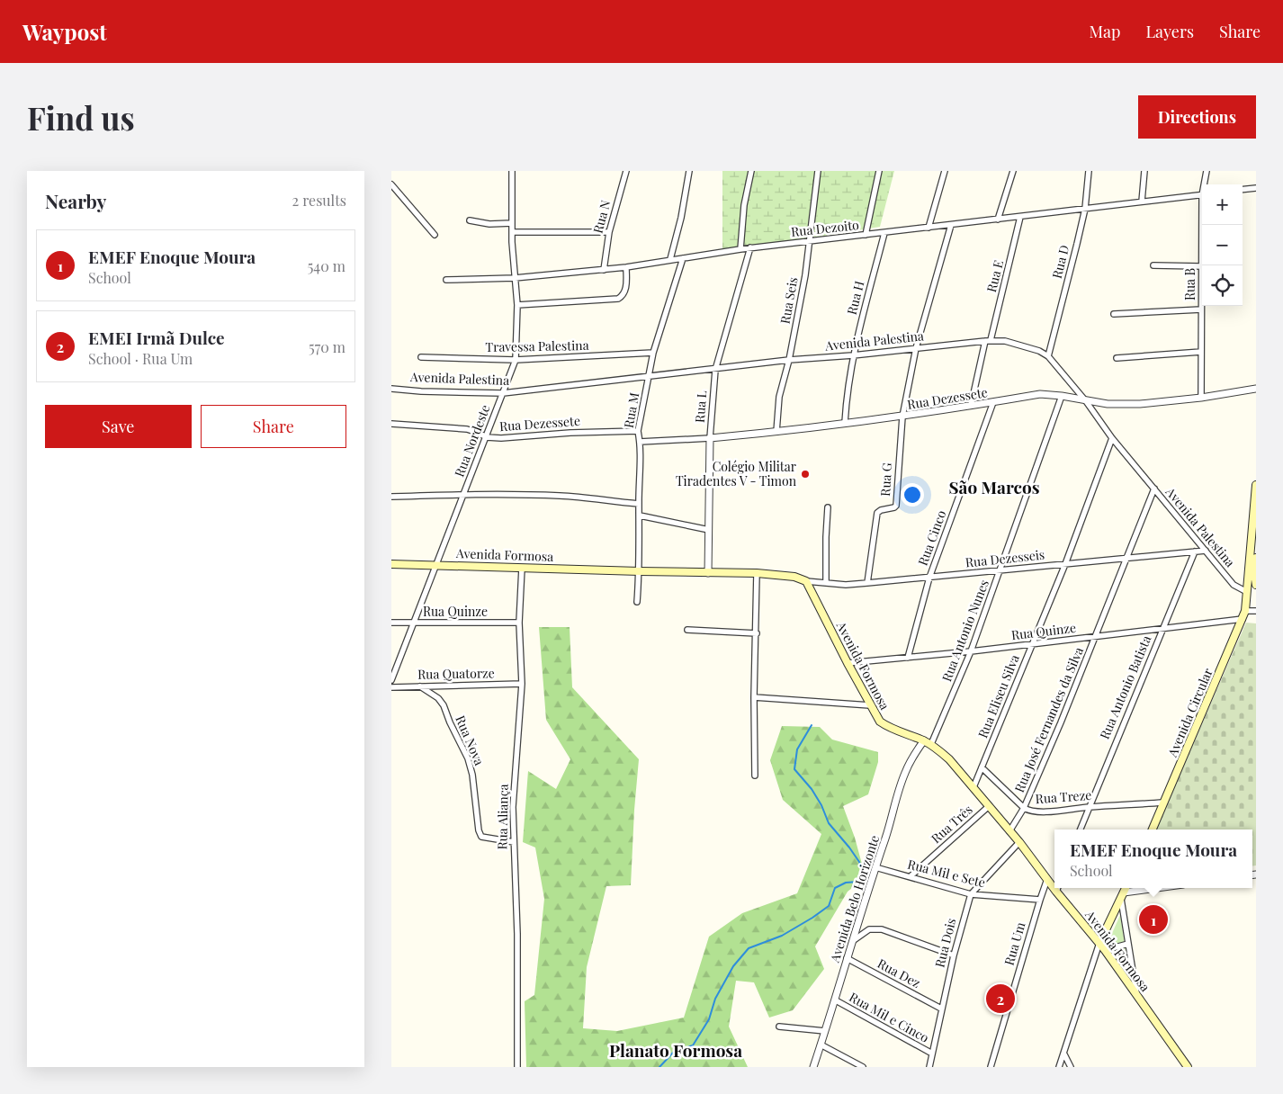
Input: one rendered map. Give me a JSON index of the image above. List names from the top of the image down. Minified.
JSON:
{"streets":{"main road":["Avenida Formosa","Avenida Circular"],"street":["Rua N","Rua Dezoito","Rua D","Rua E","Rua B","Rua H","Rua Seis","Avenida Palestina","Travessa Palestina","Rua Dezessete","Rua L","Rua M","Rua Nordeste","Rua G","Rua Cinco","Rua Dezesseis","Rua Quinze","Rua Antonio Nunes","Rua Quatorze","Rua Antonio Batista","Rua Eliseu Silva","Rua José Fernandes da Silva","Rua Nova","Rua Treze","Rua Aliança","Rua Três","Rua Mil e Sete","Avenida Belo Horizonte","Rua Dois","Rua Um","Rua Dez","Rua Mil e Cinco"]},"crossings":[["Rua N","Rua Dezoito"],["Rua Dezoito","Rua D"],["Rua Dezoito","Rua E"],["Rua Dezoito","Rua H"],["Rua Dezoito","Rua Seis"],["Rua Dezoito","Rua L"],["Rua Dezoito","Rua M"],["Rua Dezoito","Rua Nordeste"],["Rua D","Avenida Palestina"],["Rua E","Avenida Palestina"],["Rua E","Rua Dezessete"],["Rua B","Rua Dezessete"],["Rua H","Avenida Palestina"],["Rua H","Rua Dezessete"],["Rua Seis","Avenida Palestina"],["Rua Seis","Rua Dezessete"],["Avenida Palestina","Rua Dezessete"],["Avenida Palestina","Rua L"],["Avenida Palestina","Rua M"],["Avenida Palestina","Rua Nordeste"],["Avenida Palestina","Rua Dezesseis"],["Avenida Palestina","Rua Eliseu Silva"],["Avenida Palestina","Avenida Circular"],["Avenida Palestina","Rua José Fernandes da Silva"],["Travessa Palestina","Rua M"],["Travessa Palestina","Rua Nordeste"],["Rua Dezessete","Rua L"],["Rua Dezessete","Rua M"],["Rua Dezessete","Rua Nordeste"],["Rua Dezessete","Rua G"],["Rua Dezessete","Rua Cinco"],["Rua Dezessete","Rua Antonio Nunes"],["Rua L","Avenida Formosa"],["Rua M","Avenida Formosa"],["Rua Nordeste","Avenida Formosa"],["Rua Nordeste","Rua Quinze"],["Rua G","Rua Dezesseis"],["Rua Cinco","Rua Dezesseis"],["Rua Cinco","Rua Quinze"],["Avenida Formosa","Rua Dezesseis"],["Avenida Formosa","Rua Quinze"],["Avenida Formosa","Rua Antonio Nunes"],["Avenida Formosa","Rua Eliseu Silva"],["Avenida Formosa","Rua José Fernandes da Silva"],["Avenida Formosa","Rua Aliança"],["Avenida Formosa","Rua Três"],["Avenida Formosa","Avenida Belo Horizonte"],["Avenida Formosa","Rua Dois"],["Avenida Formosa","Rua Um"],["Rua Dezesseis","Rua Antonio Nunes"],["Rua Dezesseis","Rua Antonio Batista"],["Rua Dezesseis","Rua Eliseu Silva"],["Rua Dezesseis","Rua José Fernandes da Silva"],["Rua Quinze","Rua Antonio Nunes"],["Rua Quinze","Rua Antonio Batista"],["Rua Quinze","Rua Eliseu Silva"],["Rua Quinze","Avenida Circular"],["Rua Quinze","Rua José Fernandes da Silva"],["Rua Quinze","Rua Aliança"],["Rua Antonio Nunes","Avenida Belo Horizonte"],["Rua Quatorze","Rua Nova"],["Rua Quatorze","Rua Aliança"],["Rua Antonio Batista","Rua Treze"],["Rua Eliseu Silva","Rua Treze"],["Avenida Circular","Rua Treze"],["Rua José Fernandes da Silva","Rua Treze"],["Rua Nova","Rua Aliança"],["Rua Três","Rua Mil e Sete"],["Rua Mil e Sete","Avenida Belo Horizonte"],["Rua Mil e Sete","Rua Dois"],["Rua Mil e Sete","Rua Um"],["Avenida Belo Horizonte","Rua Dez"],["Avenida Belo Horizonte","Rua Mil e Cinco"],["Rua Dois","Rua Dez"],["Rua Dois","Rua Mil e Cinco"]],"districts":["São Marcos","Planato Formosa"],"places":["Colégio Militar Tiradentes V - Timon"],"page":{"header":"Waypost","nav":["Map","Layers","Share"],"buttons":["Directions",["Save","Share"]],"title":"Find us","heading":["Nearby","2 results"],"map_buttons":["+","−"],"list":[{"mark":"1","name":"EMEF Enoque Moura","note":"School","value":"540 m"},{"mark":"2","name":"EMEI Irmã Dulce","note":"School · Rua Um","value":"570 m"}],"popup":["EMEF Enoque Moura","School"],"pins":["1","2"]}}
